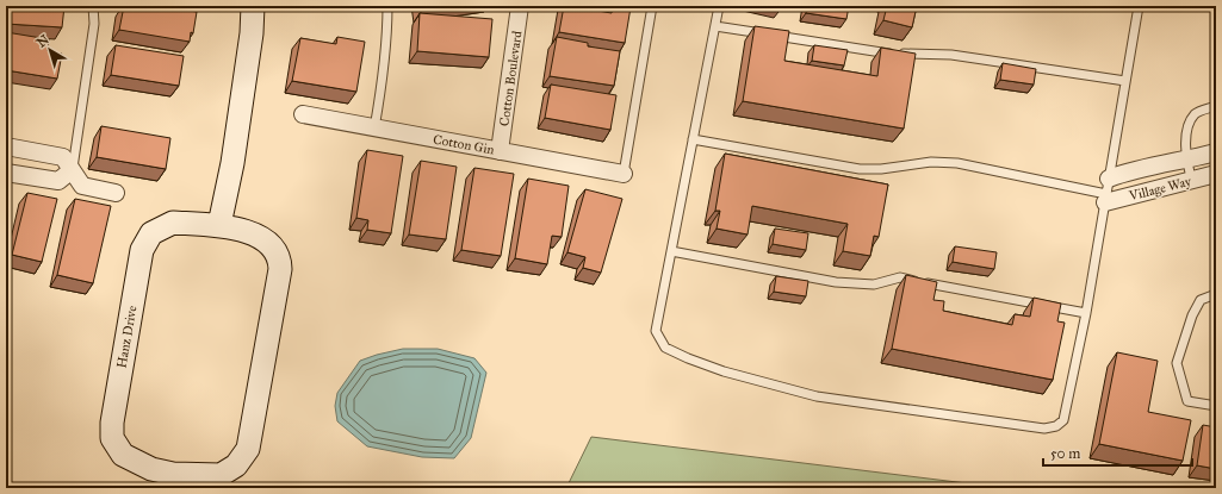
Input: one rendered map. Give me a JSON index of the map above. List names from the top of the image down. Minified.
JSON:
{"streets":{"street":["Cotton Boulevard","Cotton Gin","Village Way","Hanz Drive"]},"crossings":[["Cotton Boulevard","Cotton Gin"]],"scale_bar":"50 m","north":"top left"}
